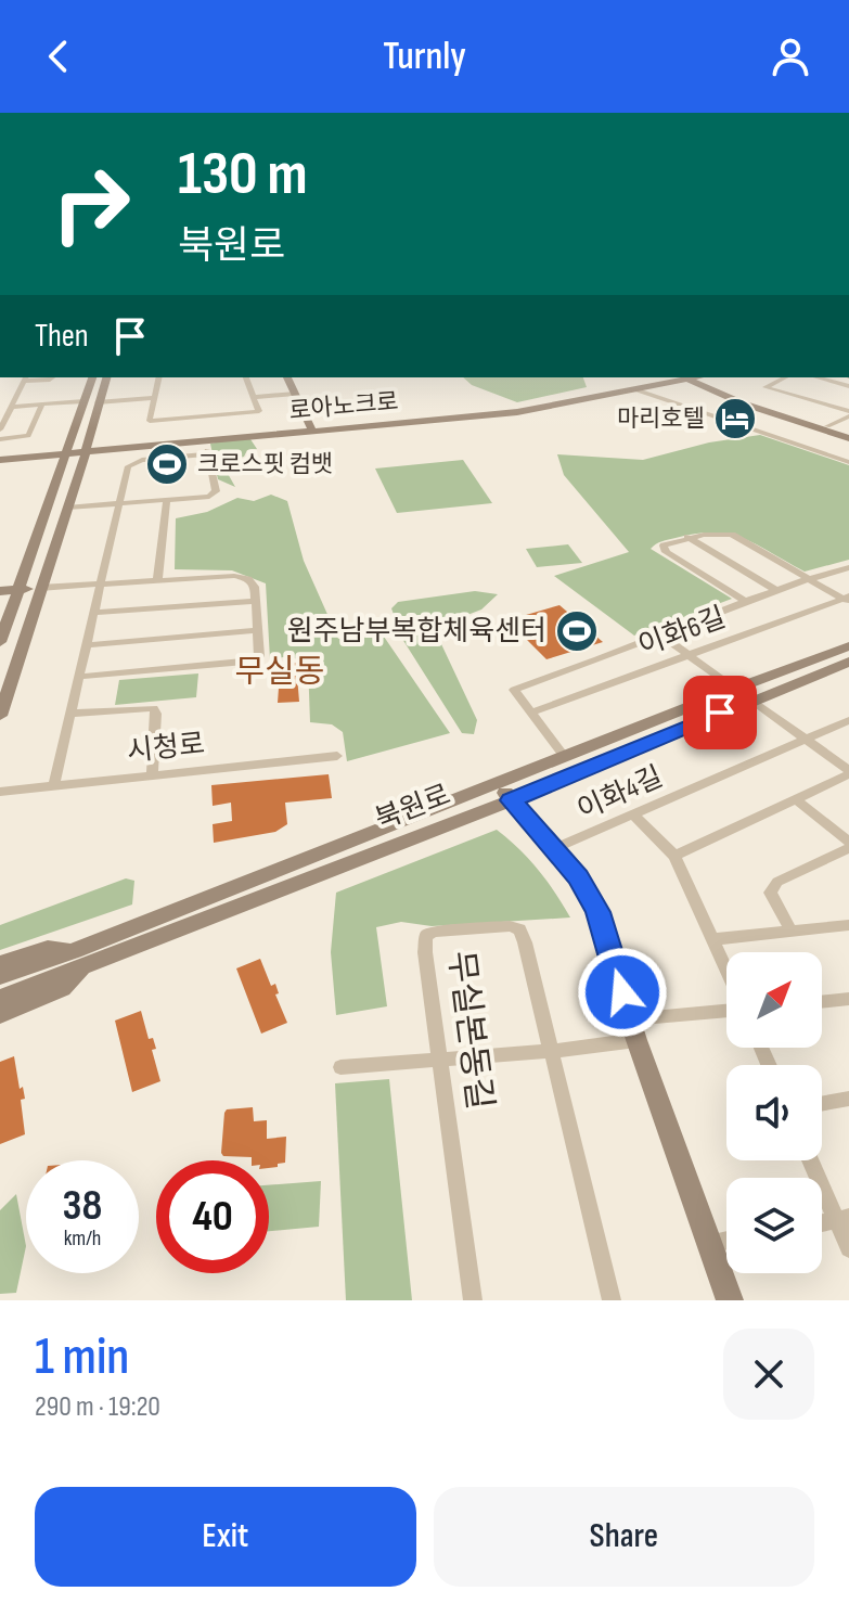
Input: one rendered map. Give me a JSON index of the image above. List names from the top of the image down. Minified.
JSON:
{"streets":{"street":["로아노크로","이화6길","시청로","이화4길","북원로","무실본동길"]},"districts":["무실동"],"places":{"hotel":["마리호텔"],"sports":["크로스핏 컴뱃","원주남부복합체육센터"]},"north":"top right","page":{"header":"Turnly","turn":["130 m","북원로"],"then":"Then","speed":"38 km/h","limit":"40","heading":["1 min","290 m · 19:20"],"buttons":["Exit","Share"]}}
